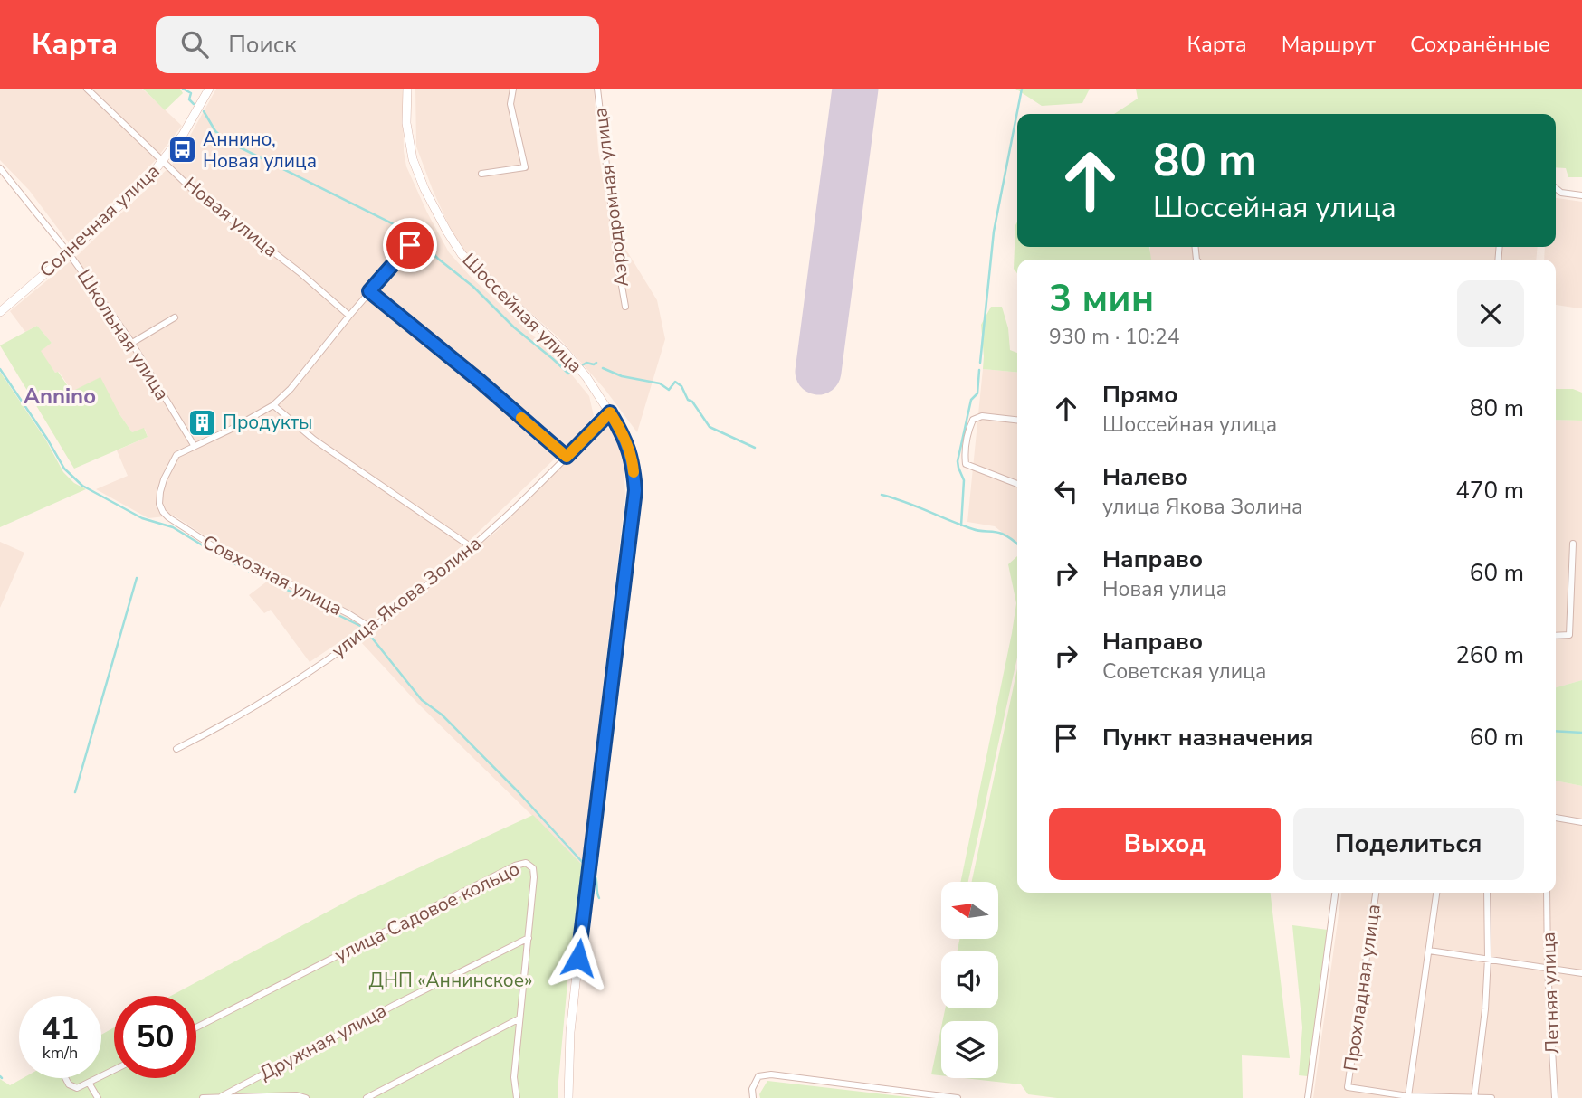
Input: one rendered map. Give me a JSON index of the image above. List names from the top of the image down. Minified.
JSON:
{"streets":{"main road":["Солнечная улица","Шоссейная улица"],"street":["Аэродромная улица","Новая улица","Школьная улица","Совхозная улица","улица Якова Золина","улица Садовое кольцо","Прохладная улица","Летняя улица","Дружная улица"]},"crossings":[["Новая улица","Солнечная улица"],["Солнечная улица","Школьная улица"],["Шоссейная улица","улица Якова Золина"],["Школьная улица","Совхозная улица"],["Совхозная улица","улица Якова Золина"],["улица Садовое кольцо","Дружная улица"]],"districts":["Annino"],"parks":["ДНП «Аннинское»"],"places":{"bus stop":["Аннино, Новая улица"],"building":["Продукты"]},"north":"left","page":{"header":"Карта","search":"Поиск","nav":["Карта","Маршрут","Сохранённые"],"turn":["80 m","Шоссейная улица"],"heading":["3 мин","930 m · 10:24"],"list":[{"name":"Прямо","note":"Шоссейная улица","value":"80 m"},{"name":"Налево","note":"улица Якова Золина","value":"470 m"},{"name":"Направо","note":"Новая улица","value":"60 m"},{"name":"Направо","note":"Советская улица","value":"260 m"},{"name":"Пункт назначения","value":"60 m"}],"buttons":["Выход","Поделиться"],"speed":"41 km/h","limit":"50"}}
